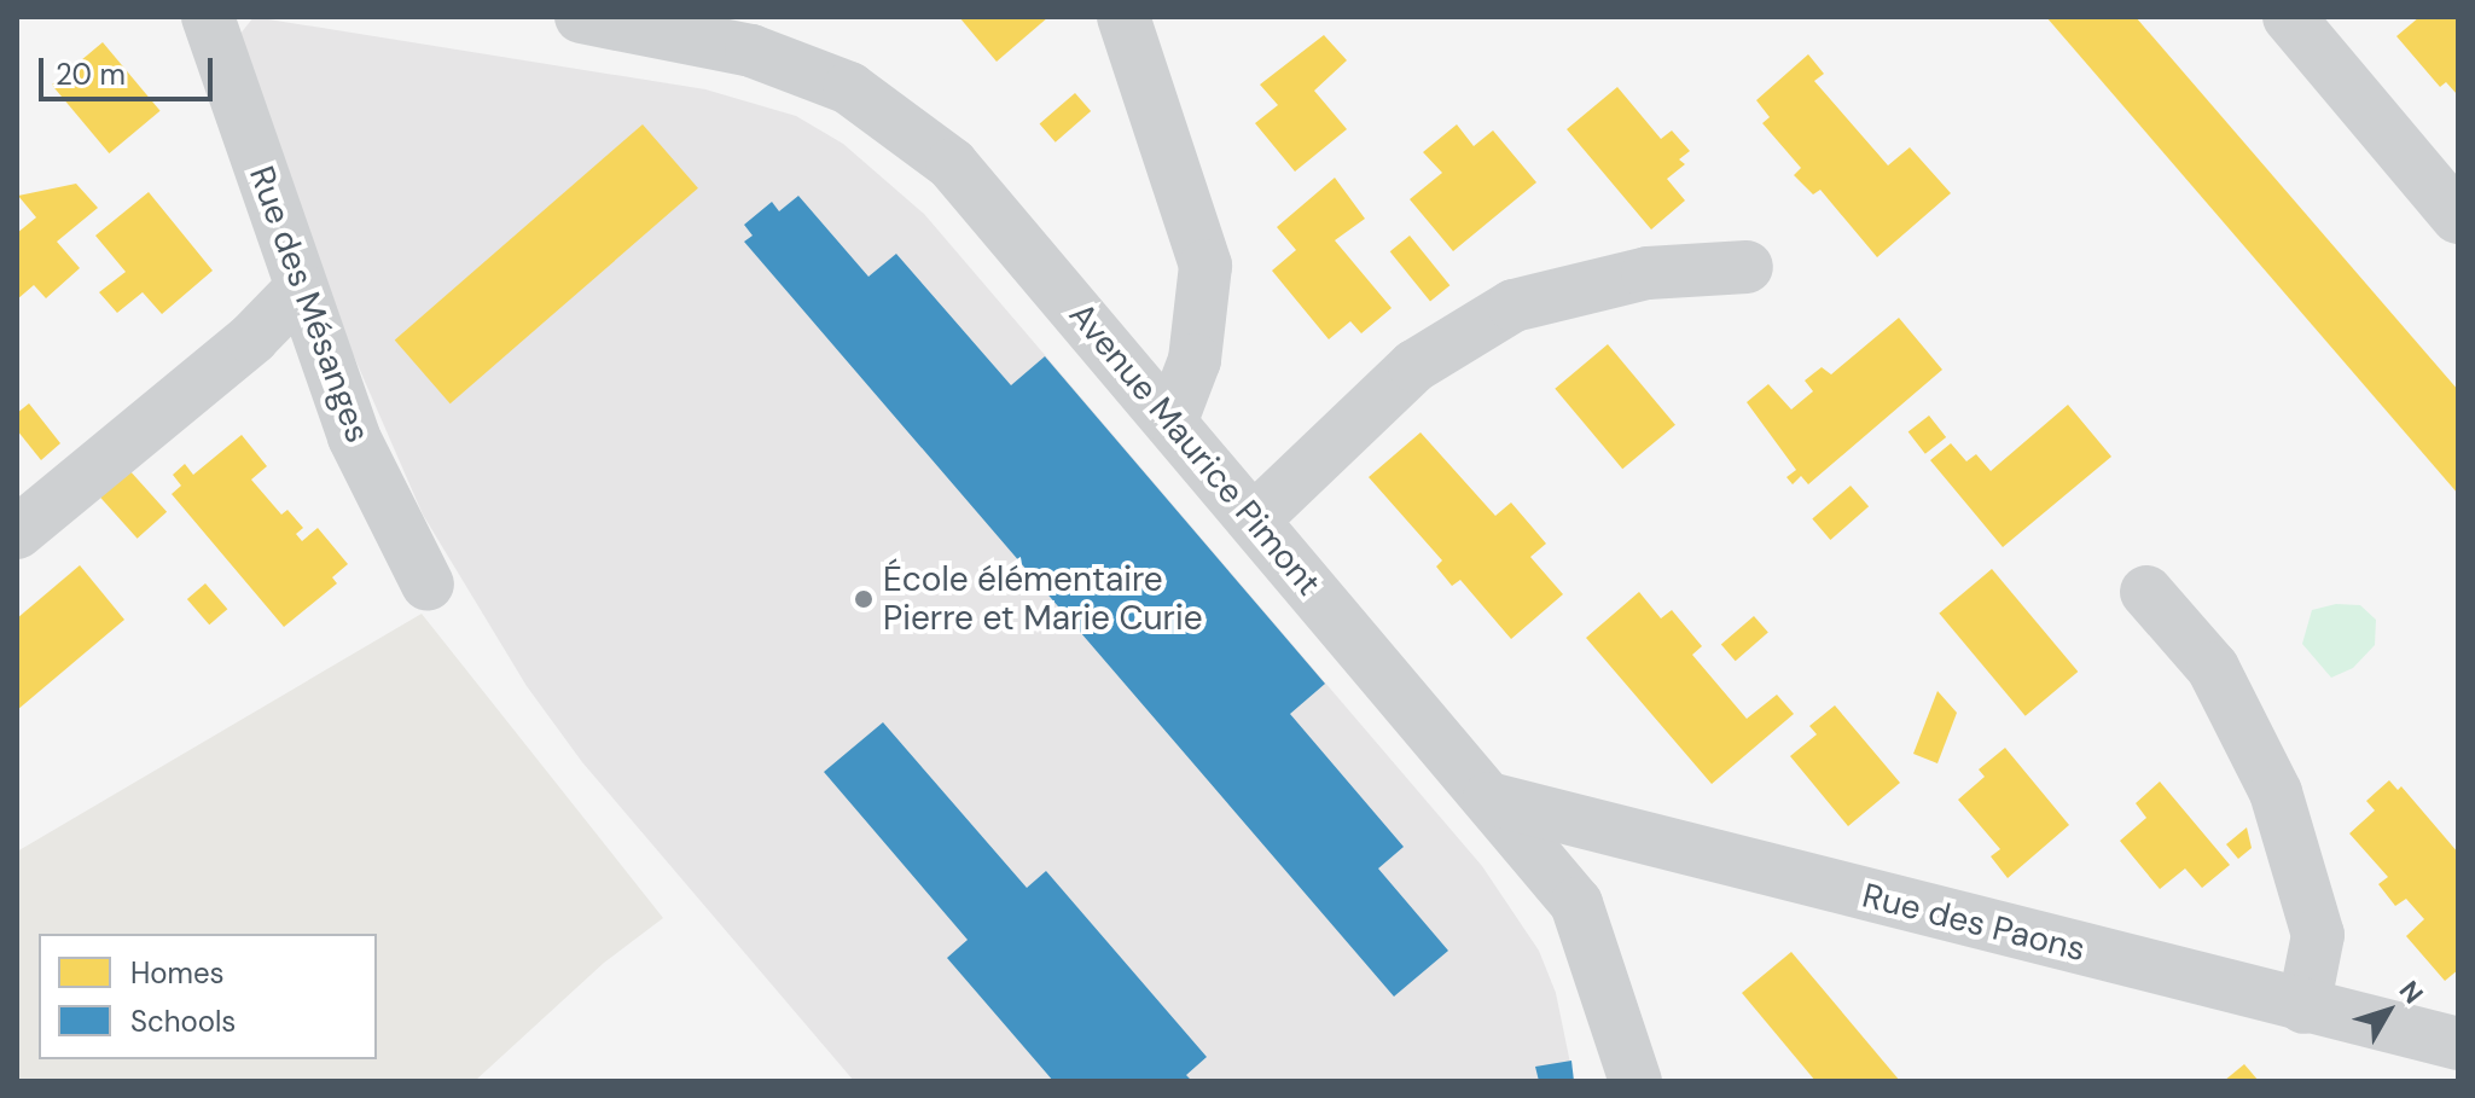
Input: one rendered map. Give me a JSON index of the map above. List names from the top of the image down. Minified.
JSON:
{"streets":{"street":["Rue des Mésanges","Avenue Maurice Pimont","Rue des Paons"]},"crossings":[["Avenue Maurice Pimont","Rue des Paons"]],"places":["École élémentaire Pierre et Marie Curie"],"legend":["Homes","Schools"],"scale_bar":"20 m","north":"top right"}
